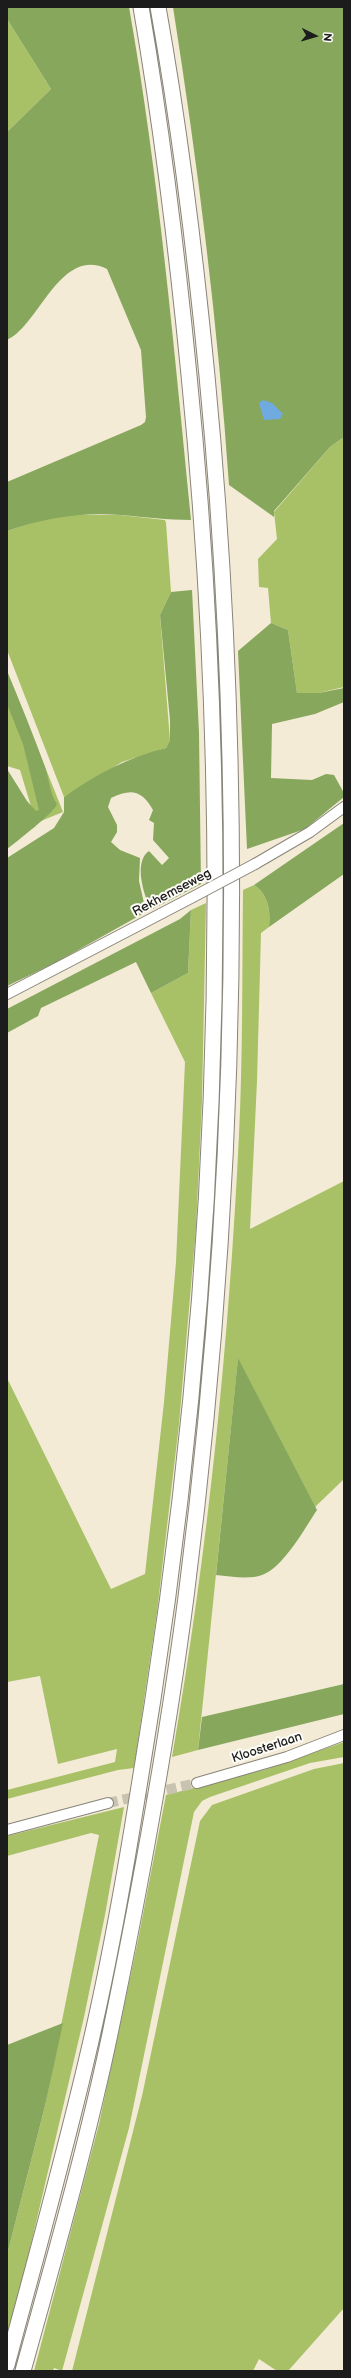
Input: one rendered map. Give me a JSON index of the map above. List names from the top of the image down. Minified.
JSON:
{"streets":{"street":["Rekhemseweg","Kloosterlaan"]},"north":"right"}
